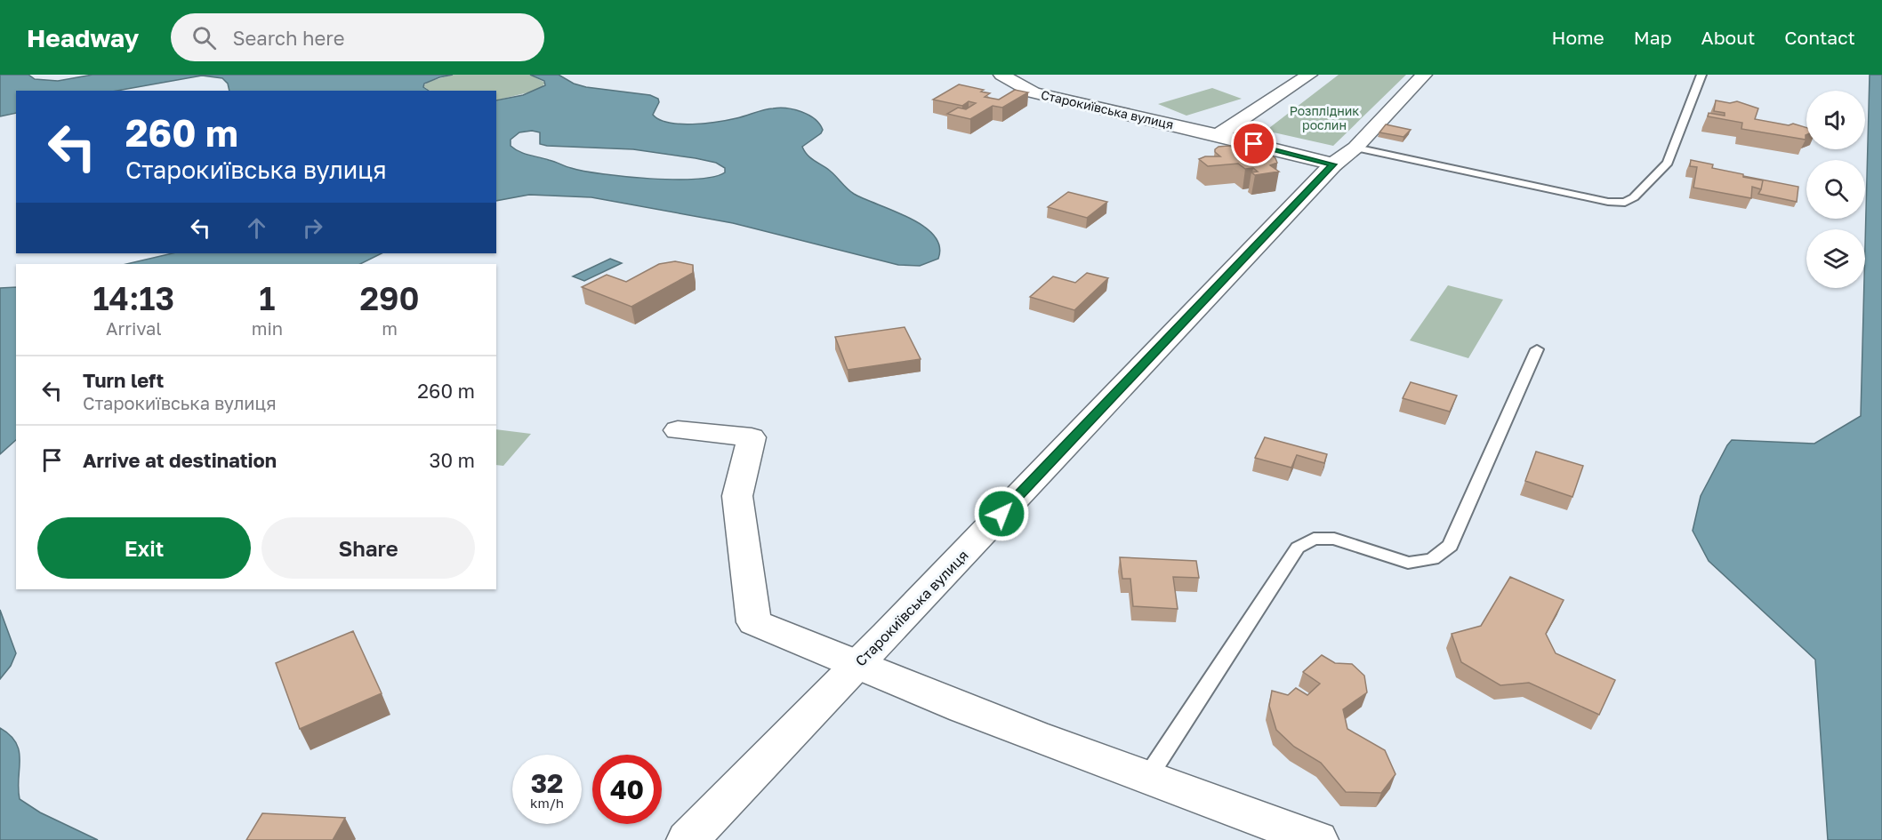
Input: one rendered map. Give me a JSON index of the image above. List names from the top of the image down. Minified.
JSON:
{"streets":{"street":["Старокиївська вулиця"]},"parks":["Розплідник рослин"],"page":{"header":"Headway","search":"Search here","nav":["Home","Map","About","Contact"],"turn":["260 m","Старокиївська вулиця"],"eta":["14:13","Arrival","1","min","290","m"],"list":[{"name":"Turn left","note":"Старокиївська вулиця","value":"260 m"},{"name":"Arrive at destination","value":"30 m"}],"buttons":["Exit","Share"],"speed":"32 km/h","limit":"40"}}
